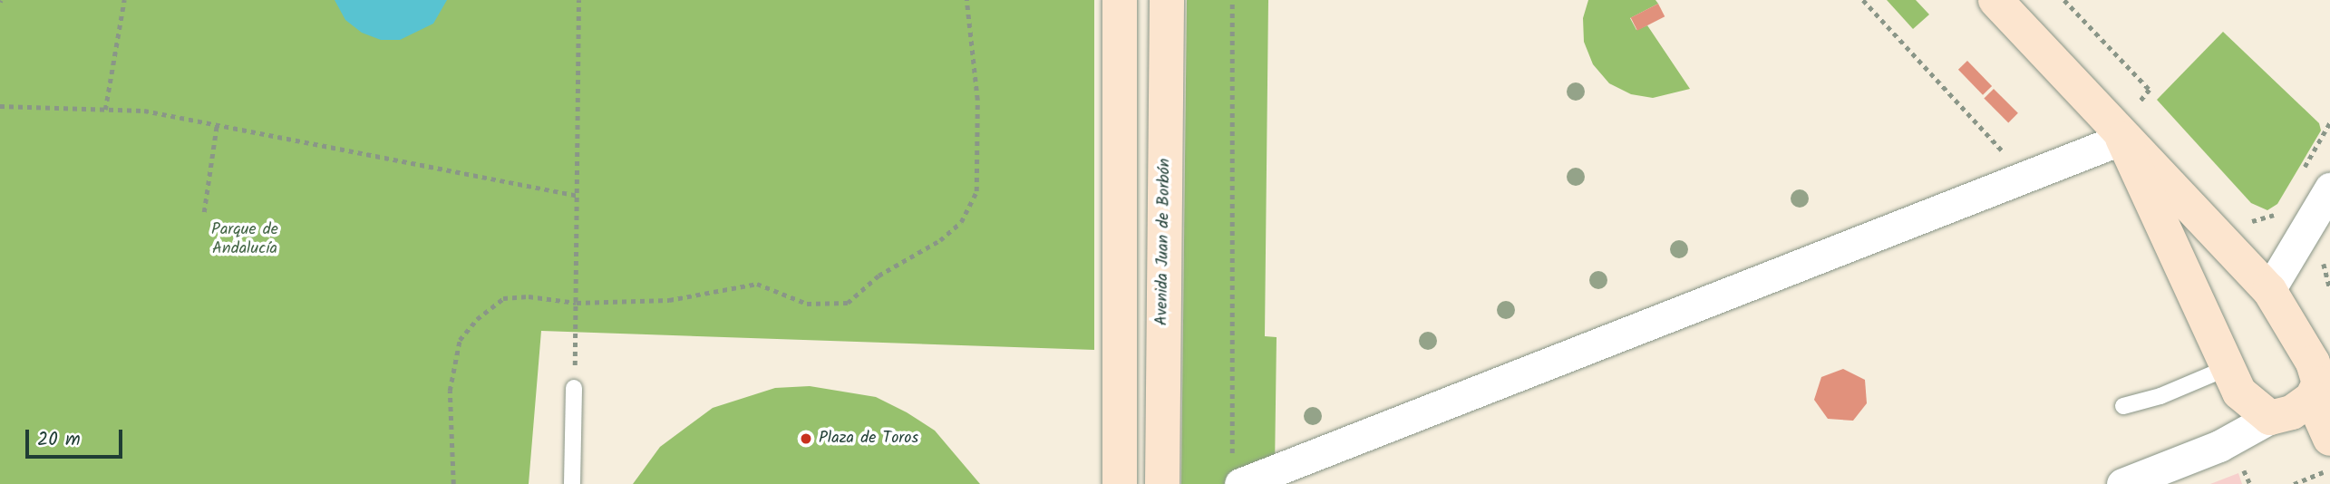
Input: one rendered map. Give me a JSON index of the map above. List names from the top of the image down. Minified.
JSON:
{"streets":{"street":["Avenida Juan de Borbón"]},"parks":["Parque de Andalucía"],"places":["Plaza de Toros"],"scale_bar":"20 m"}
